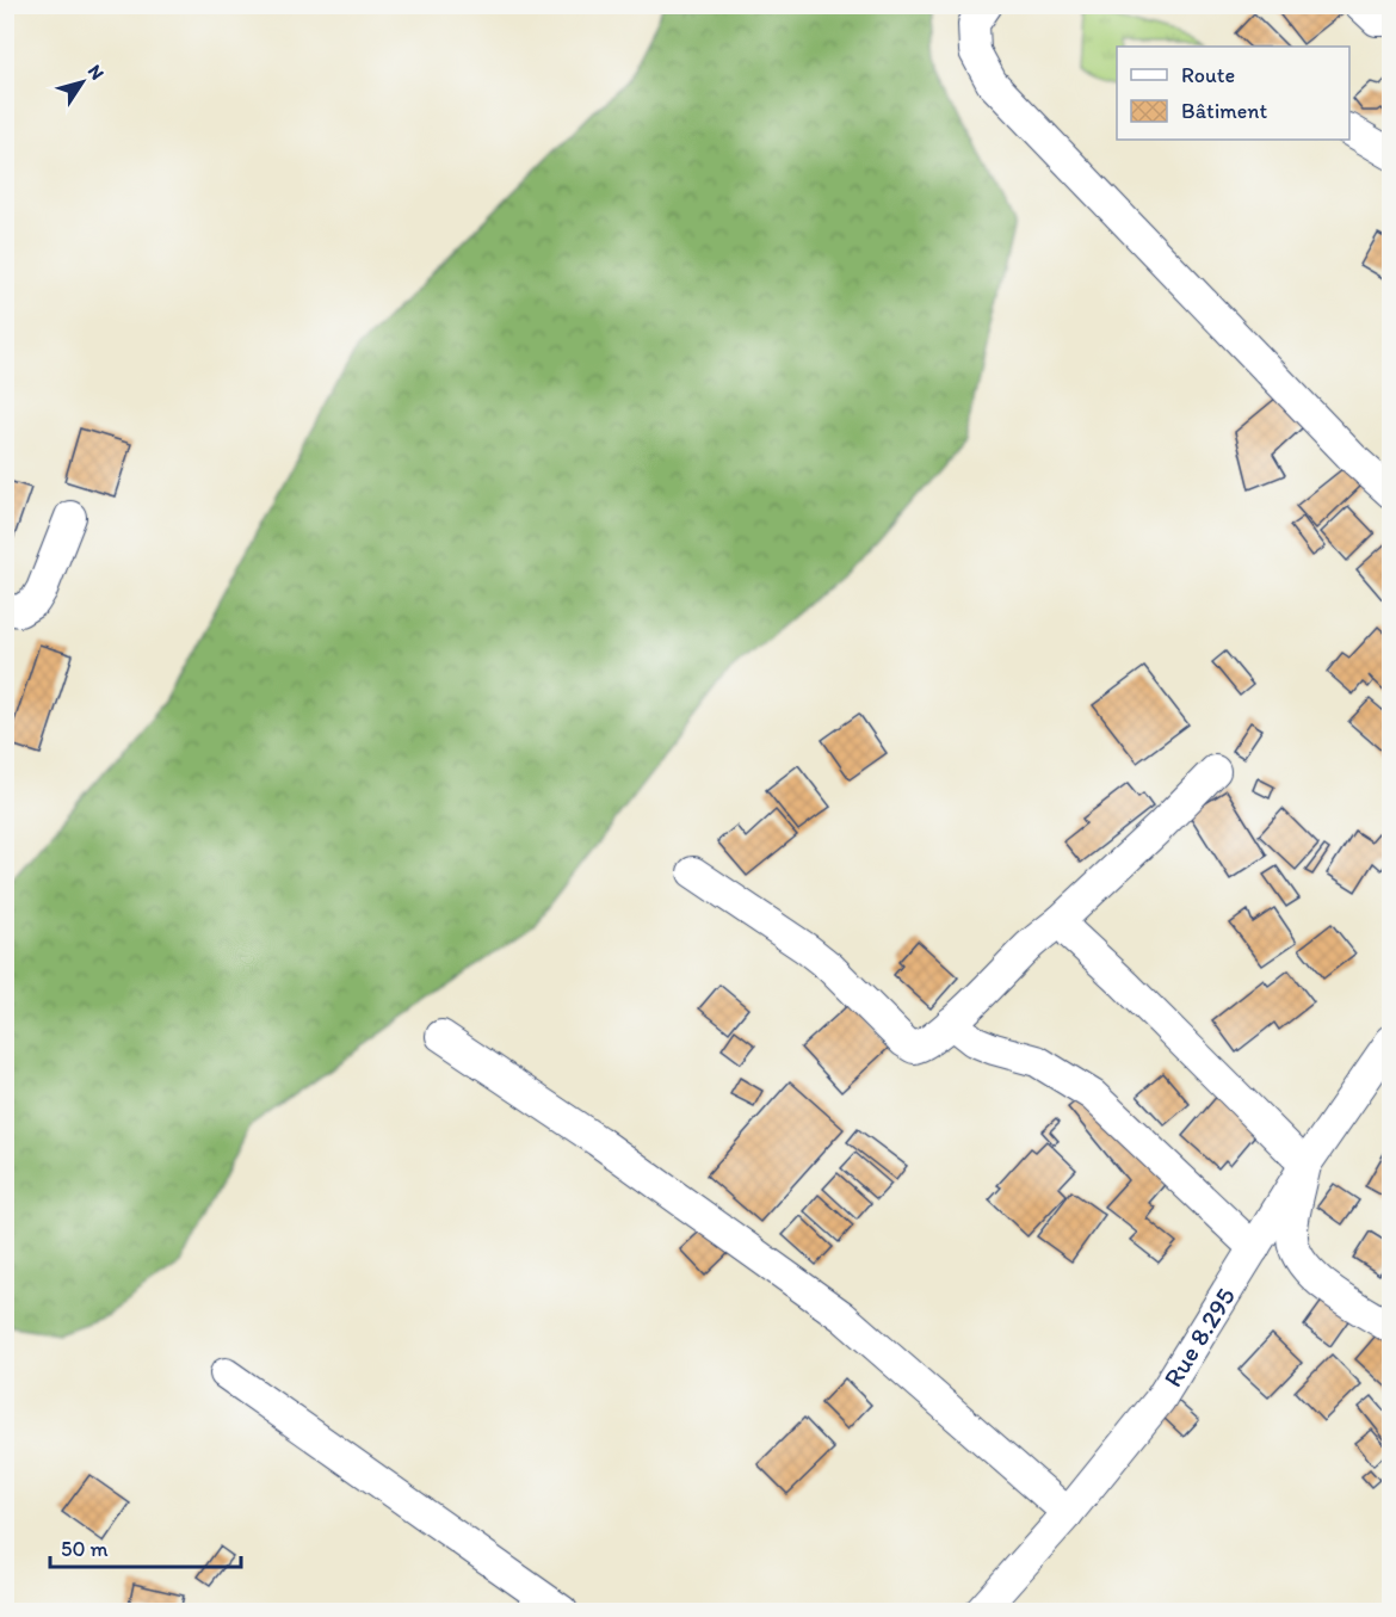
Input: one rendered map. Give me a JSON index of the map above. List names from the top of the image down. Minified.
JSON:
{"streets":{"street":["Rue 8.295"]},"legend":["Route","Bâtiment"],"scale_bar":"50 m","north":"top right"}
